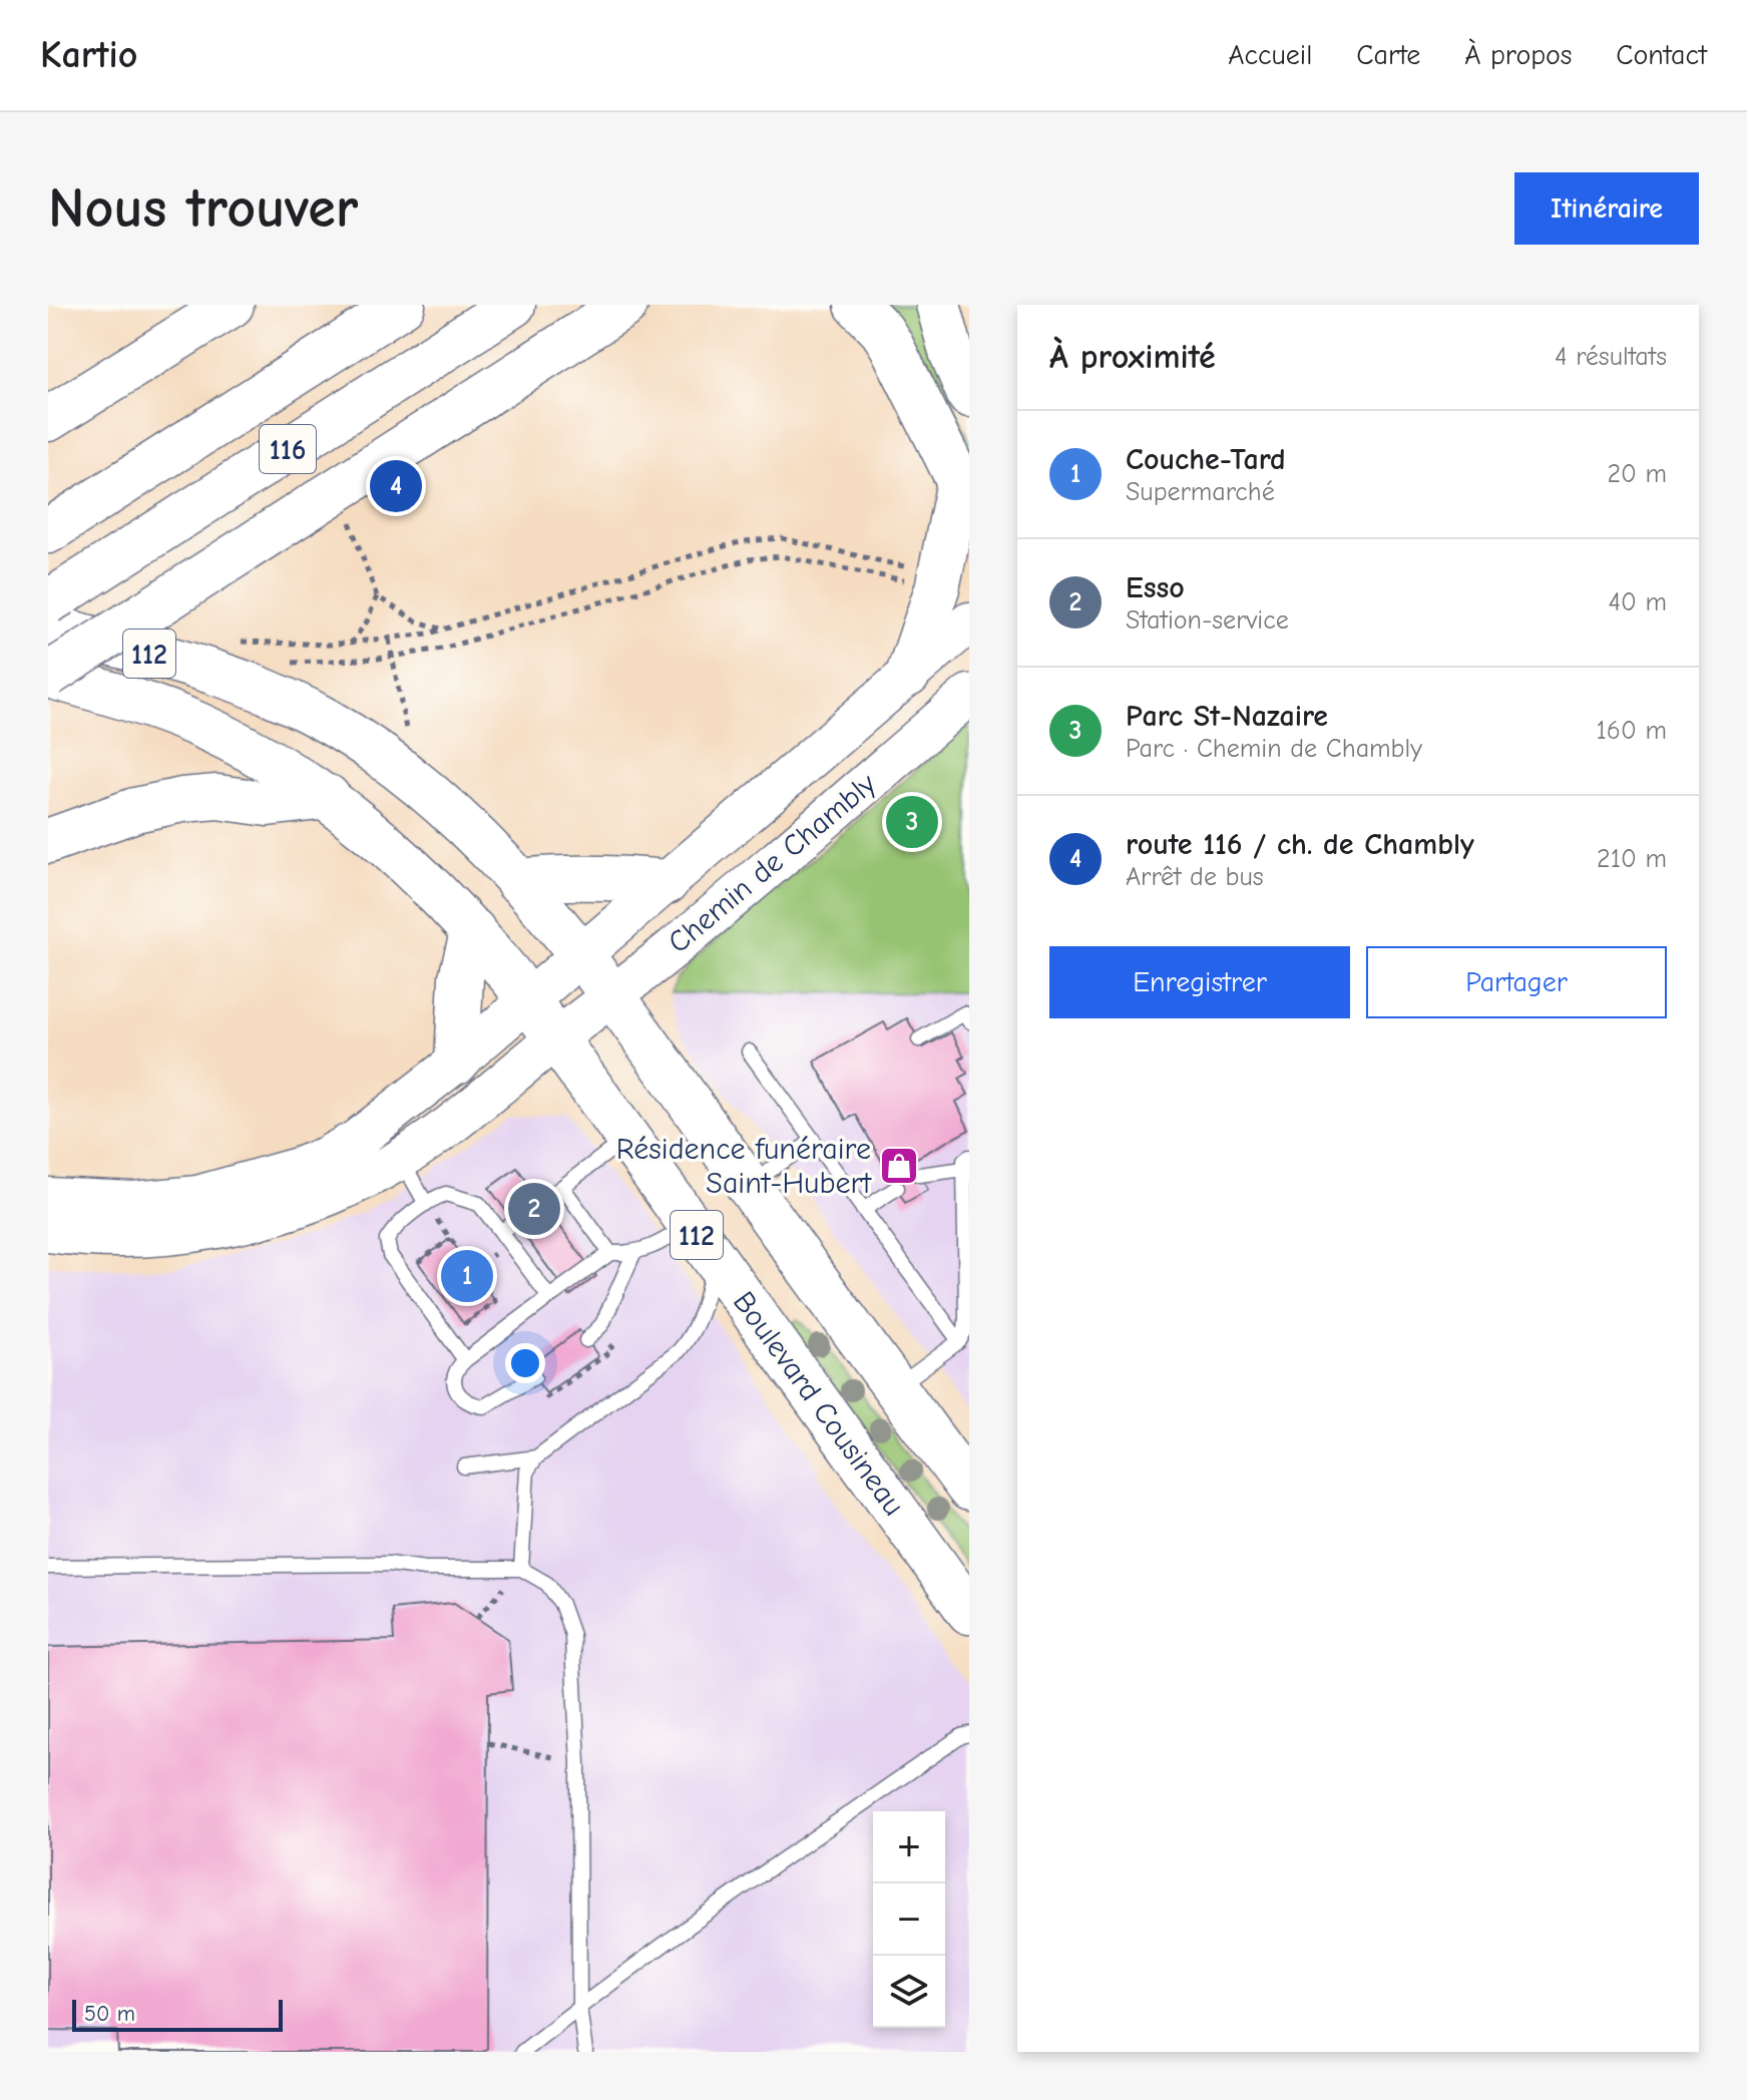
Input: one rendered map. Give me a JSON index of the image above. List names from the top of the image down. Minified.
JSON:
{"streets":{"main road":["116","112","Boulevard Cousineau"],"street":["Chemin de Chambly"]},"crossings":[["116","112"],["112","Chemin de Chambly"],["112","Boulevard Cousineau"],["Chemin de Chambly","Boulevard Cousineau"]],"places":{"shop":["Résidence funéraire Saint-Hubert"]},"scale_bar":"50 m","page":{"header":"Kartio","nav":["Accueil","Carte","À propos","Contact"],"buttons":["Itinéraire",["Enregistrer","Partager"]],"title":"Nous trouver","heading":["À proximité","4 résultats"],"list":[{"mark":"1","name":"Couche-Tard","note":"Supermarché","value":"20 m"},{"mark":"2","name":"Esso","note":"Station-service","value":"40 m"},{"mark":"3","name":"Parc St-Nazaire","note":"Parc · Chemin de Chambly","value":"160 m"},{"mark":"4","name":"route 116 / ch. de Chambly","note":"Arrêt de bus","value":"210 m"}],"pins":["4","3","2","1"],"map_buttons":["+","−"],"scale":"50 m"}}
